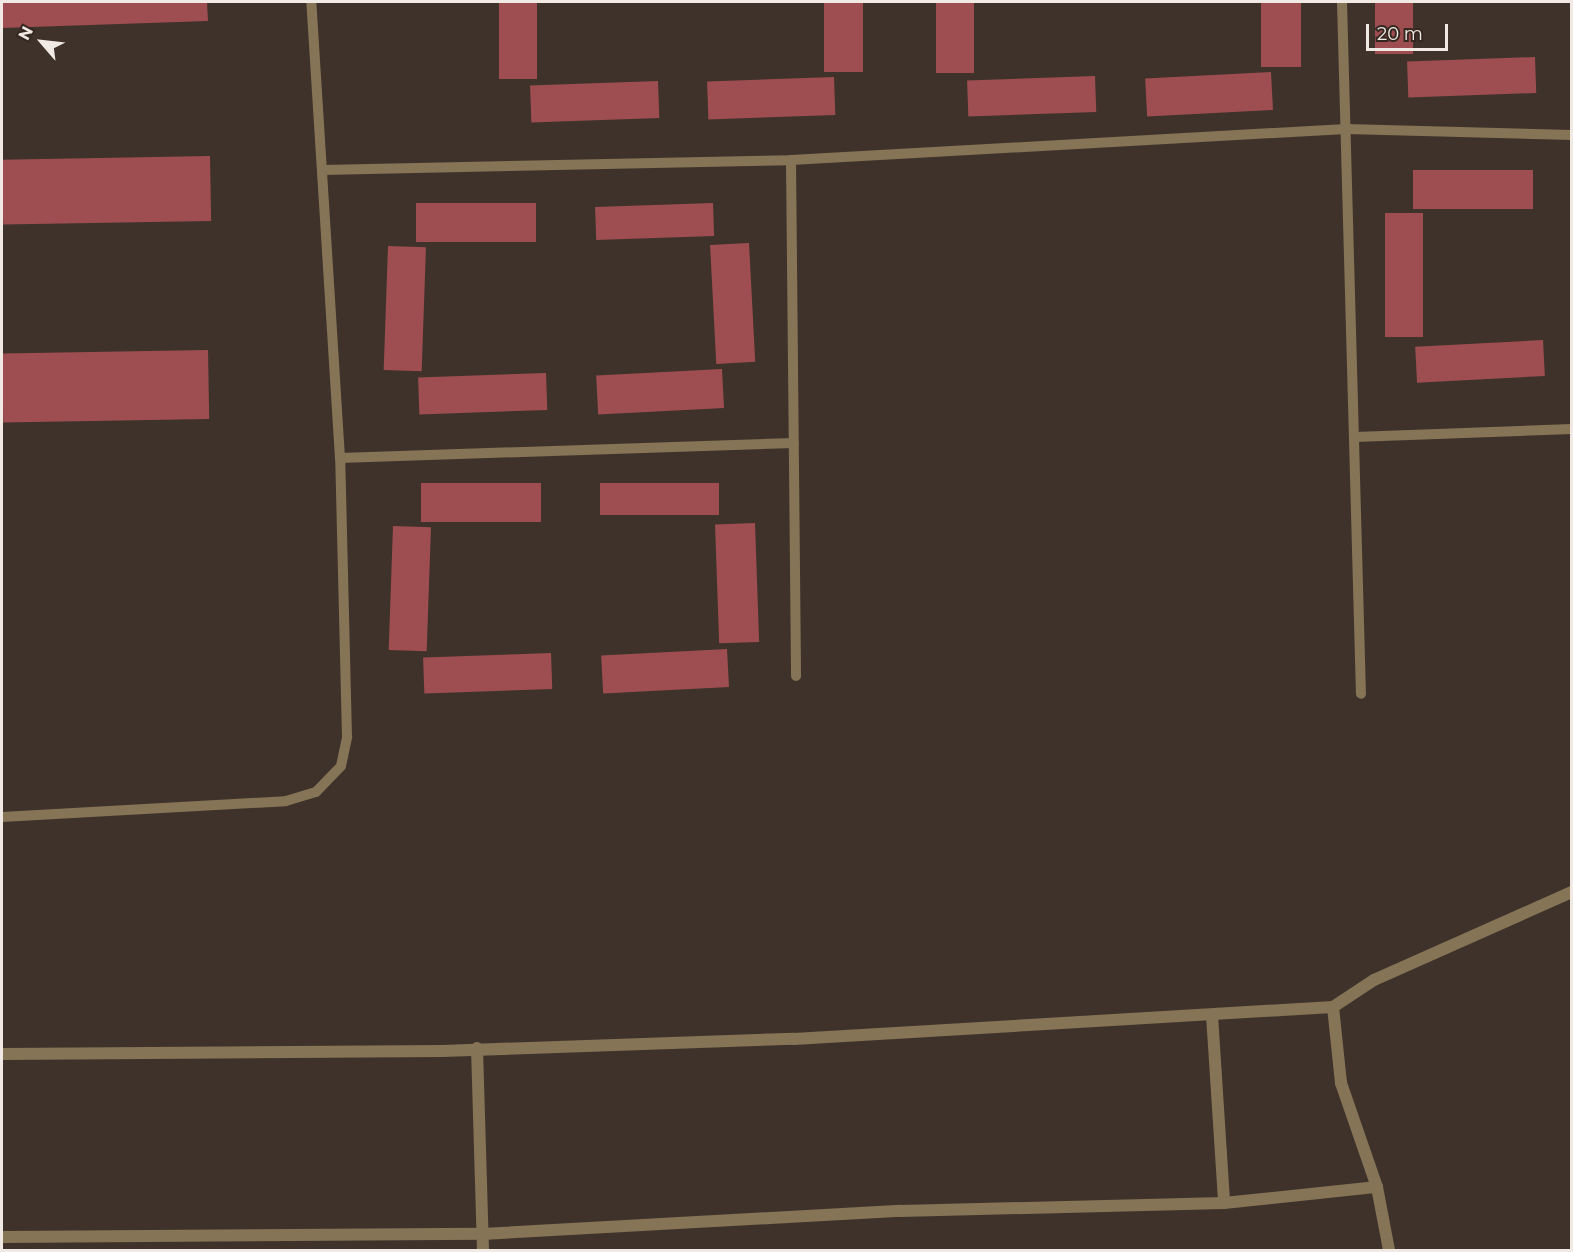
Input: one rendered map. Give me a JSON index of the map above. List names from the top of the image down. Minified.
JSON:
{"scale_bar":"20 m","north":"top left"}
